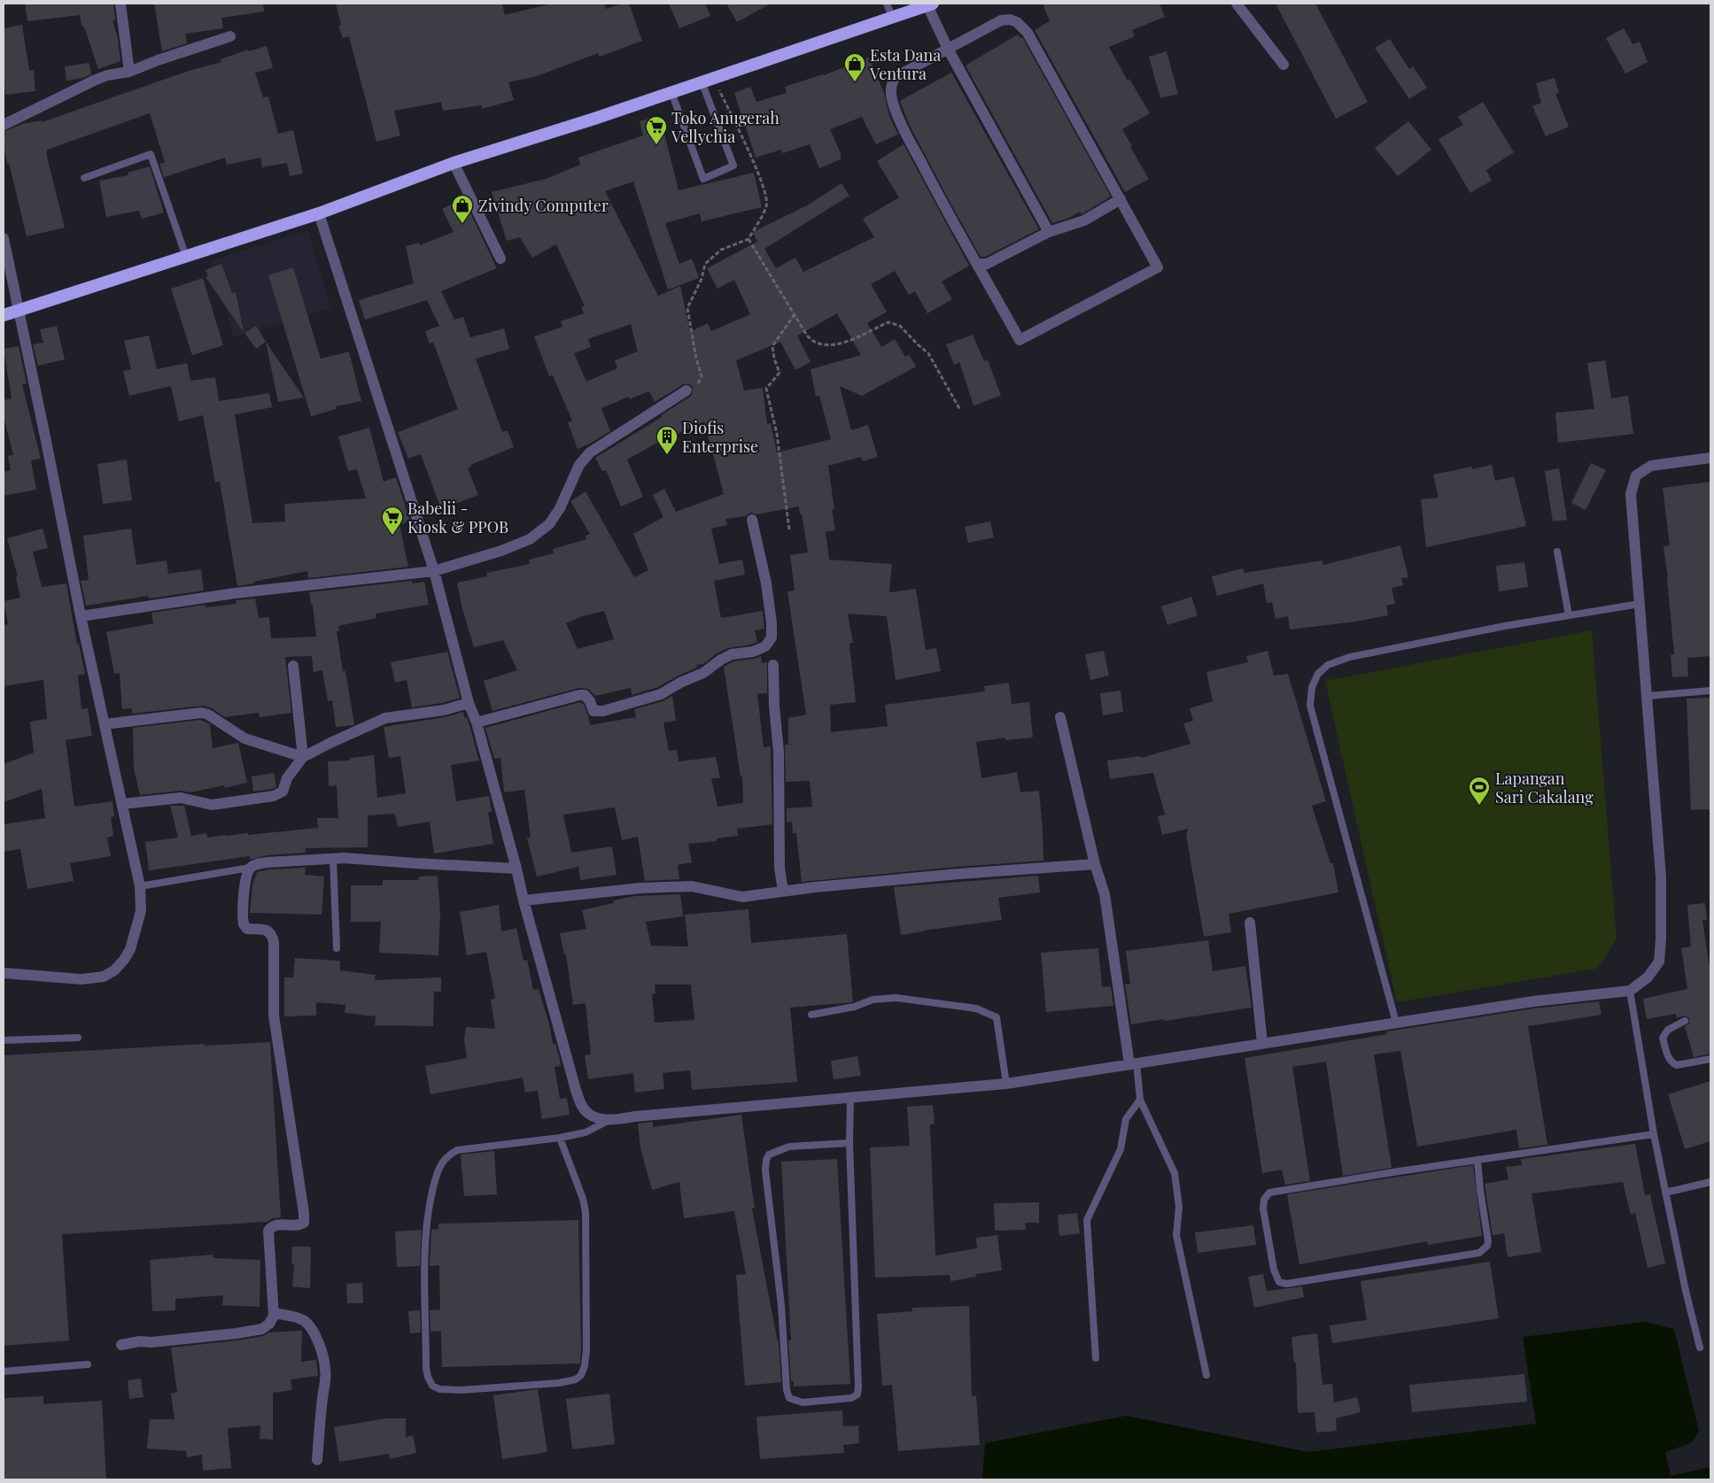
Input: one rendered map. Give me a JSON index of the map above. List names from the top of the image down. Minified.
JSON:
{"places":{"shop":["Esta Dana Ventura","Zivindy Computer"],"supermarket":["Toko Anugerah Vellychia","Babelii - Kiosk & PPOB"],"building":["Diofis Enterprise"],"sports":["Lapangan Sari Cakalang"]}}
